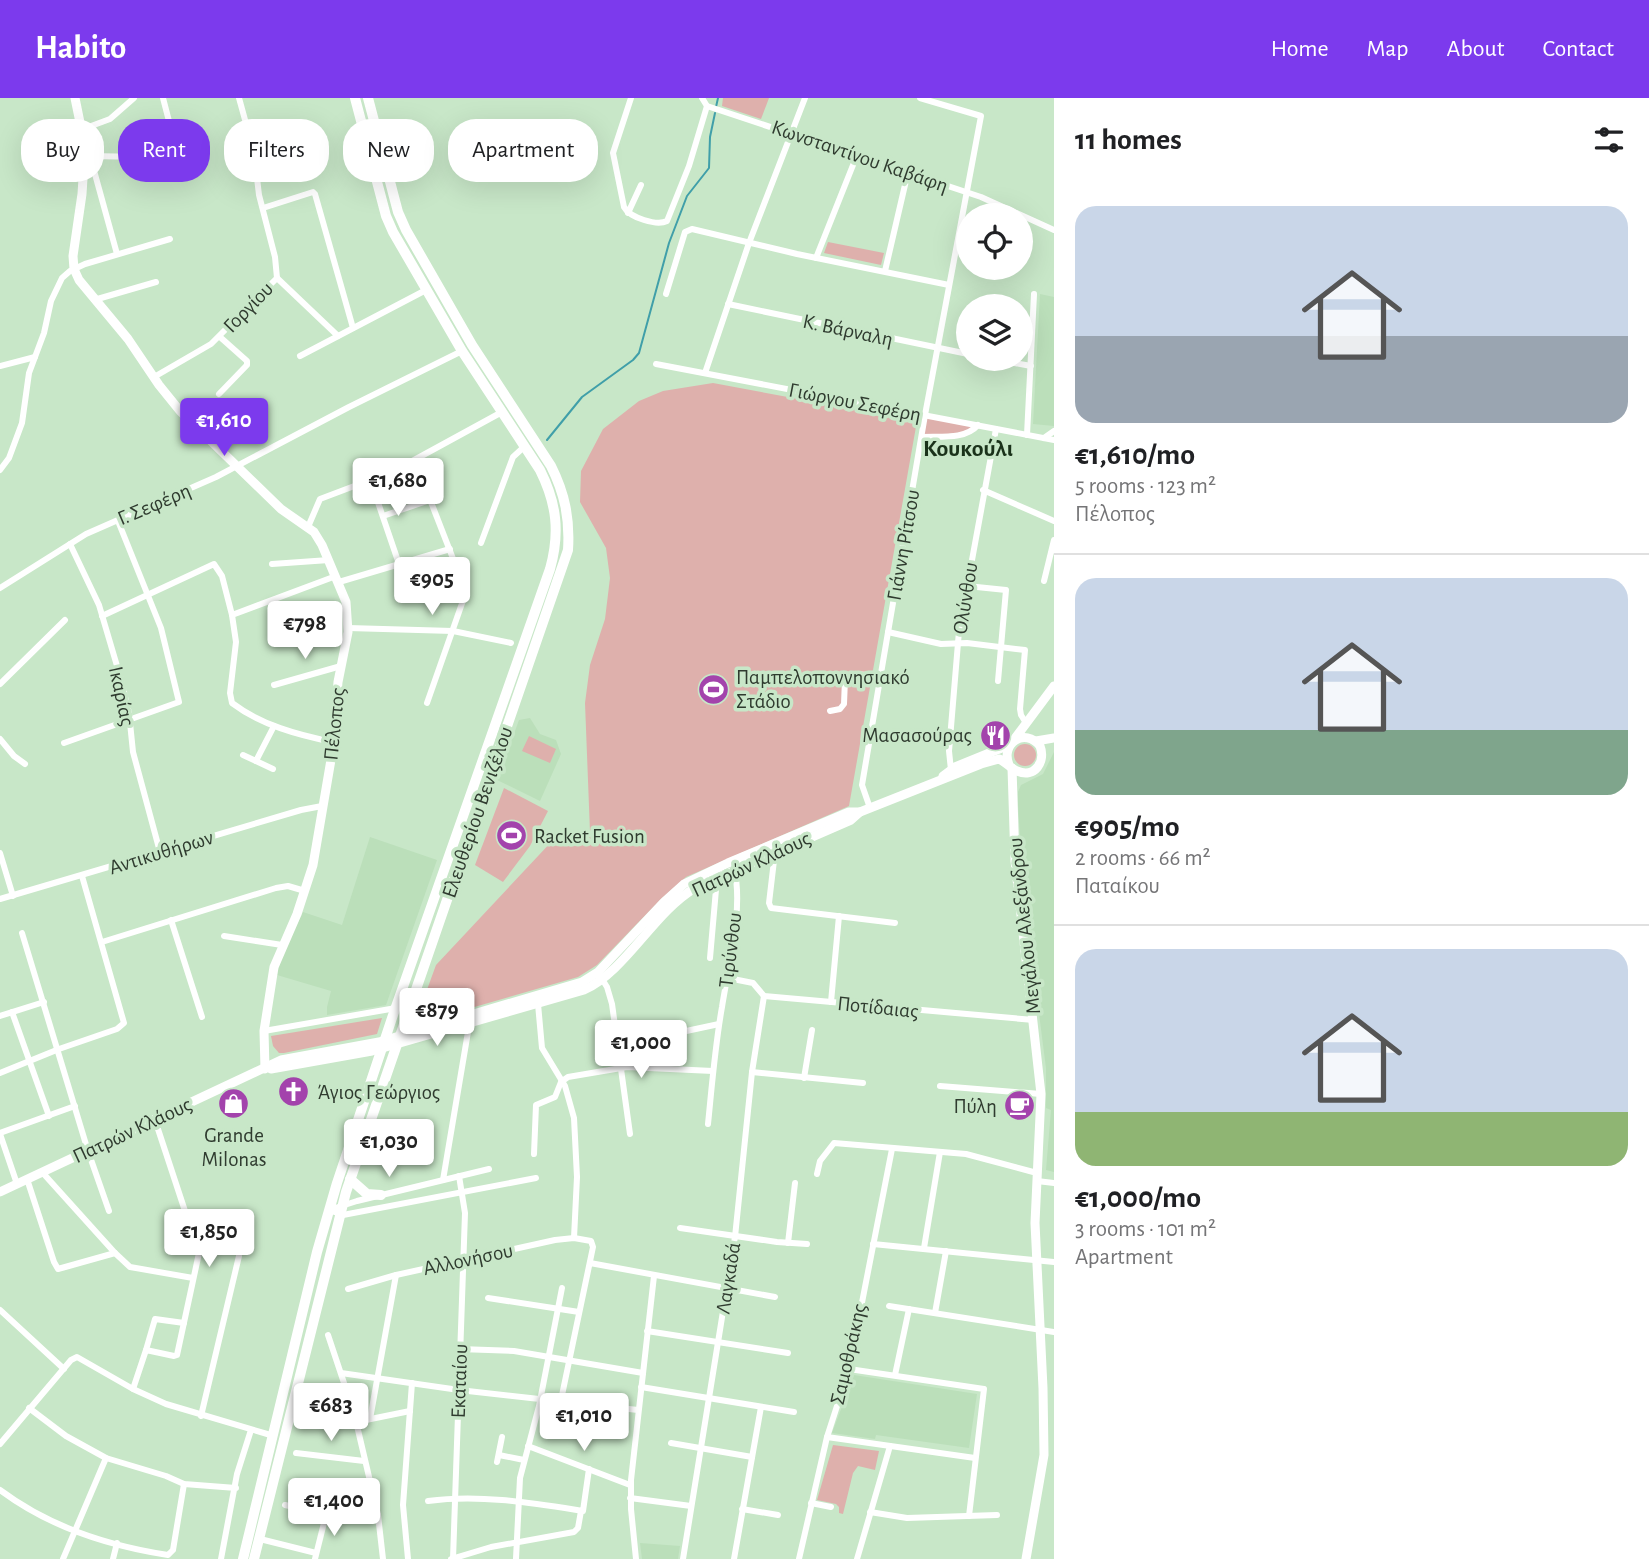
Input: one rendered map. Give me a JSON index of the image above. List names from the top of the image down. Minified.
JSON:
{"streets":{"main road":["Πέλοπος","Ελευθερίου Βενιζέλου","Πατρών Κλάους","Μεγάλου Αλεξάνδρου"],"street":["Κωνσταντίνου Καβάφη","Γοργίου","Κ. Βάρναλη","Γιώργου Σεφέρη","Γ. Σεφέρη","Γιάννη Ρίτσου","Ολύνθου","Ικαρίας","Αντικυθήρων","Τιρύνθου","Ποτίδαιας","Αλλονήσου","Λαγκαδά","Σαμοθράκης","Εκαταίου"]},"crossings":[["Κωνσταντίνου Καβάφη","Γιάννη Ρίτσου"],["Γοργίου","Πέλοπος"],["Κ. Βάρναλη","Γιάννη Ρίτσου"],["Γιώργου Σεφέρη","Γιάννη Ρίτσου"],["Γιώργου Σεφέρη","Ολύνθου"],["Γ. Σεφέρη","Ικαρίας"],["Γ. Σεφέρη","Πέλοπος"],["Γ. Σεφέρη","Ελευθερίου Βενιζέλου"],["Γιάννη Ρίτσου","Πατρών Κλάους"],["Ικαρίας","Αντικυθήρων"],["Πέλοπος","Αντικυθήρων"],["Πέλοπος","Πατρών Κλάους"],["Ελευθερίου Βενιζέλου","Πατρών Κλάους"],["Πατρών Κλάους","Τιρύνθου"],["Μεγάλου Αλεξάνδρου","Ποτίδαιας"],["Τιρύνθου","Ποτίδαιας"],["Ποτίδαιας","Λαγκαδά"],["Αλλονήσου","Εκαταίου"]],"districts":["Κουκούλι"],"places":{"sports":["Παμπελοποννησιακό Στάδιο","Racket Fusion"],"restaurant":["Μασασούρας"],"church":["Άγιος Γεώργιος"],"shop":["Grande Milonas"],"cafe":["Πύλη"]},"page":{"header":"Habito","nav":["Home","Map","About","Contact"],"heading":"11 homes","chip":["Buy","Rent","Filters","New","Apartment"],"list":[{"name":"€1,610/mo","note":"5 rooms · 123 m² · Πέλοπος"},{"name":"€905/mo","note":"2 rooms · 66 m² · Παταίκου"},{"name":"€1,000/mo","note":"3 rooms · 101 m² · Apartment"}],"price":["€1,610","€1,680","€905","€798","€879","€1,000","€1,030","€1,850","€683","€1,010","€1,400"]}}
